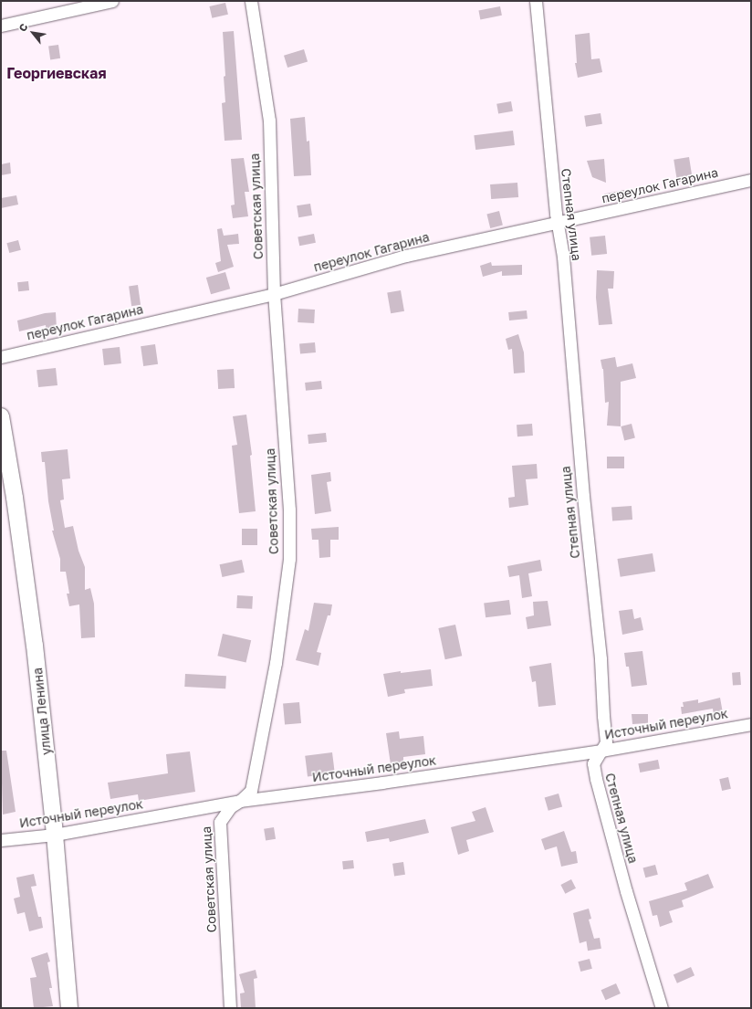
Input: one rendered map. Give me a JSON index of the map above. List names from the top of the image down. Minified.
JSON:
{"streets":{"street":["переулок Гагарина","Советская улица","Степная улица","улица Ленина","Источный переулок"]},"crossings":[["переулок Гагарина","Советская улица"],["переулок Гагарина","Степная улица"],["Советская улица","Источный переулок"],["Степная улица","Источный переулок"],["улица Ленина","Источный переулок"]],"districts":["Георгиевская"],"north":"top left"}
